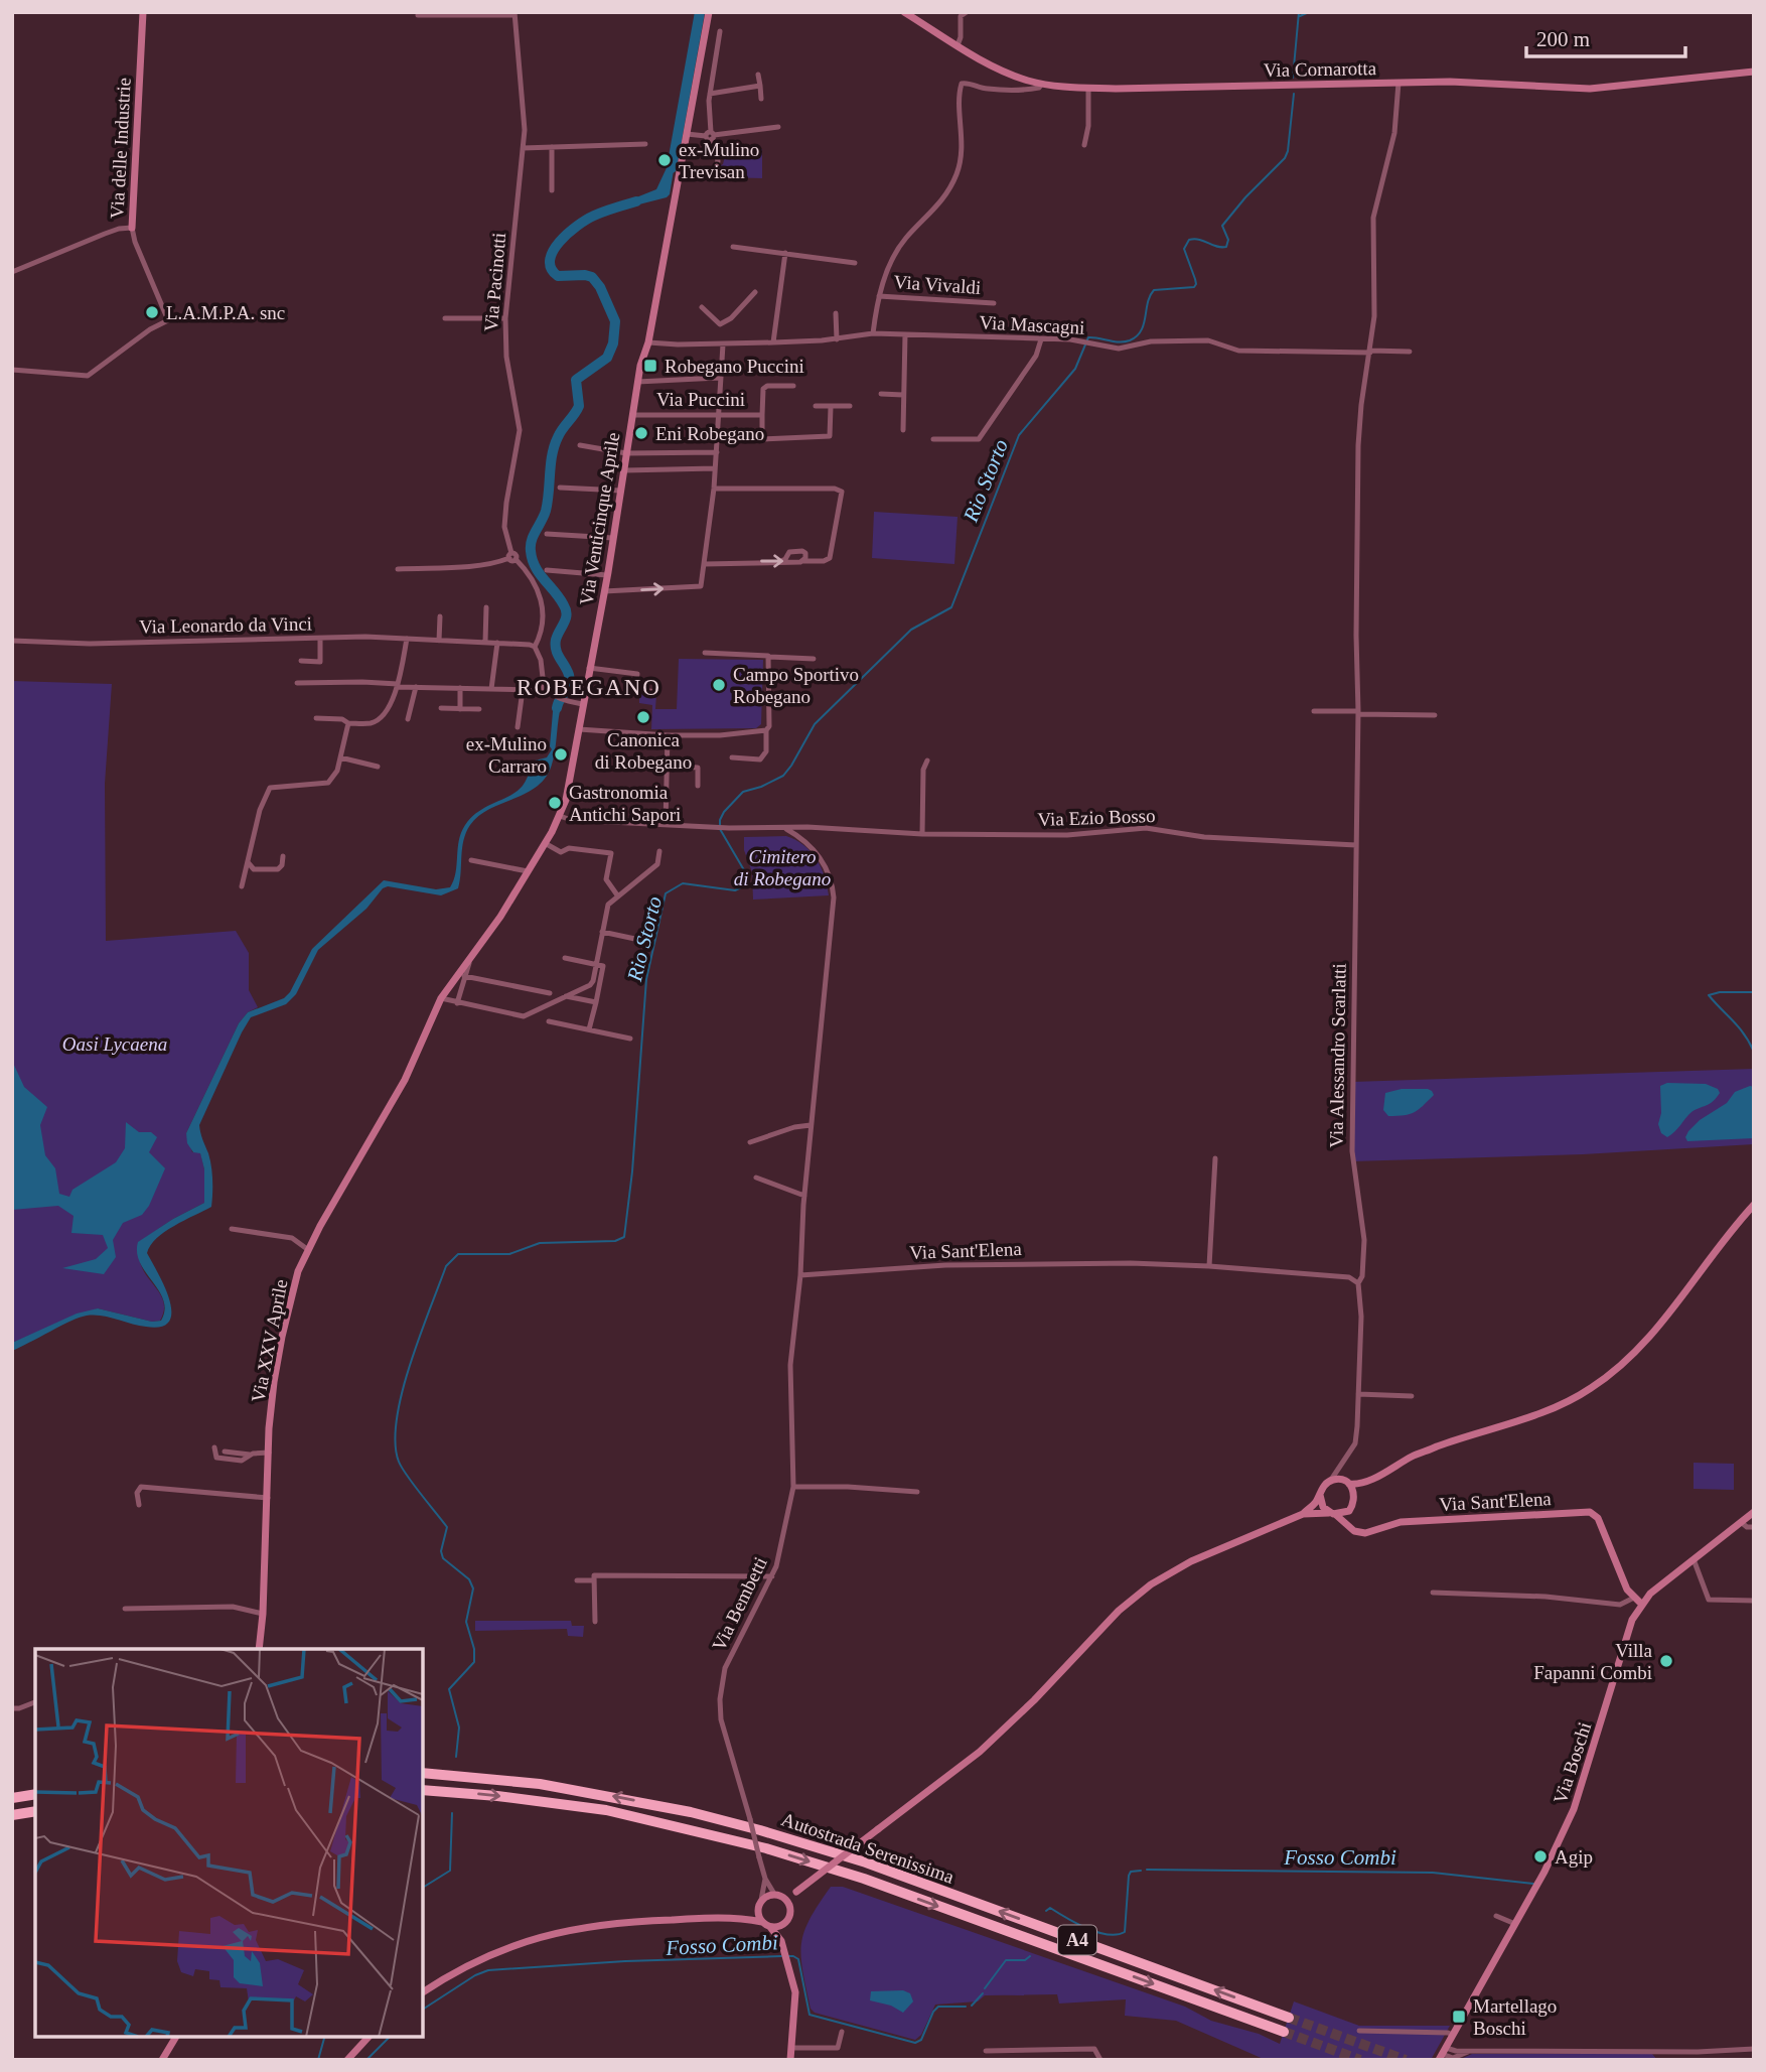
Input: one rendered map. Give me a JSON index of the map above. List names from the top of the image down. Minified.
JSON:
{"streets":{"highway":["Autostrada Serenissima","A4"],"main road":["Via Cornarotta","Via delle Industrie","Via Venticinque Aprile","Via Sant'Elena","Via XXV Aprile","Via Boschi"],"street":["Via Pacinotti","Via Vivaldi","Via Mascagni","Via Puccini","Via Leonardo da Vinci","Via Ezio Bosso","Via Alessandro Scarlatti","Via Bembetti"]},"crossings":[["Via Cornarotta","Via Vivaldi"],["Via Cornarotta","Via Alessandro Scarlatti"],["Via Pacinotti","Via Leonardo da Vinci"],["Via Vivaldi","Via Mascagni"],["Via Mascagni","Via Venticinque Aprile"],["Via Mascagni","Via Alessandro Scarlatti"],["Via Puccini","Via Venticinque Aprile"],["Via Venticinque Aprile","Via XXV Aprile"],["Via Ezio Bosso","Via Alessandro Scarlatti"],["Via Alessandro Scarlatti","Via Sant'Elena"],["Via Sant'Elena","Via Bembetti"]],"districts":["ROBEGANO"],"water":["Rio Storto","Fosso Combi"],"parks":["Cimitero di Robegano","Oasi Lycaena"],"places":{"other":["ex-Mulino Trevisan","L.A.M.P.A. snc","Eni Robegano","Campo Sportivo Robegano","Canonica di Robegano","ex-Mulino Carraro","Gastronomia Antichi Sapori","Villa Fapanni Combi","Agip"],"transit":["Robegano Puccini","Martellago Boschi"]},"scale_bar":"200 m"}
